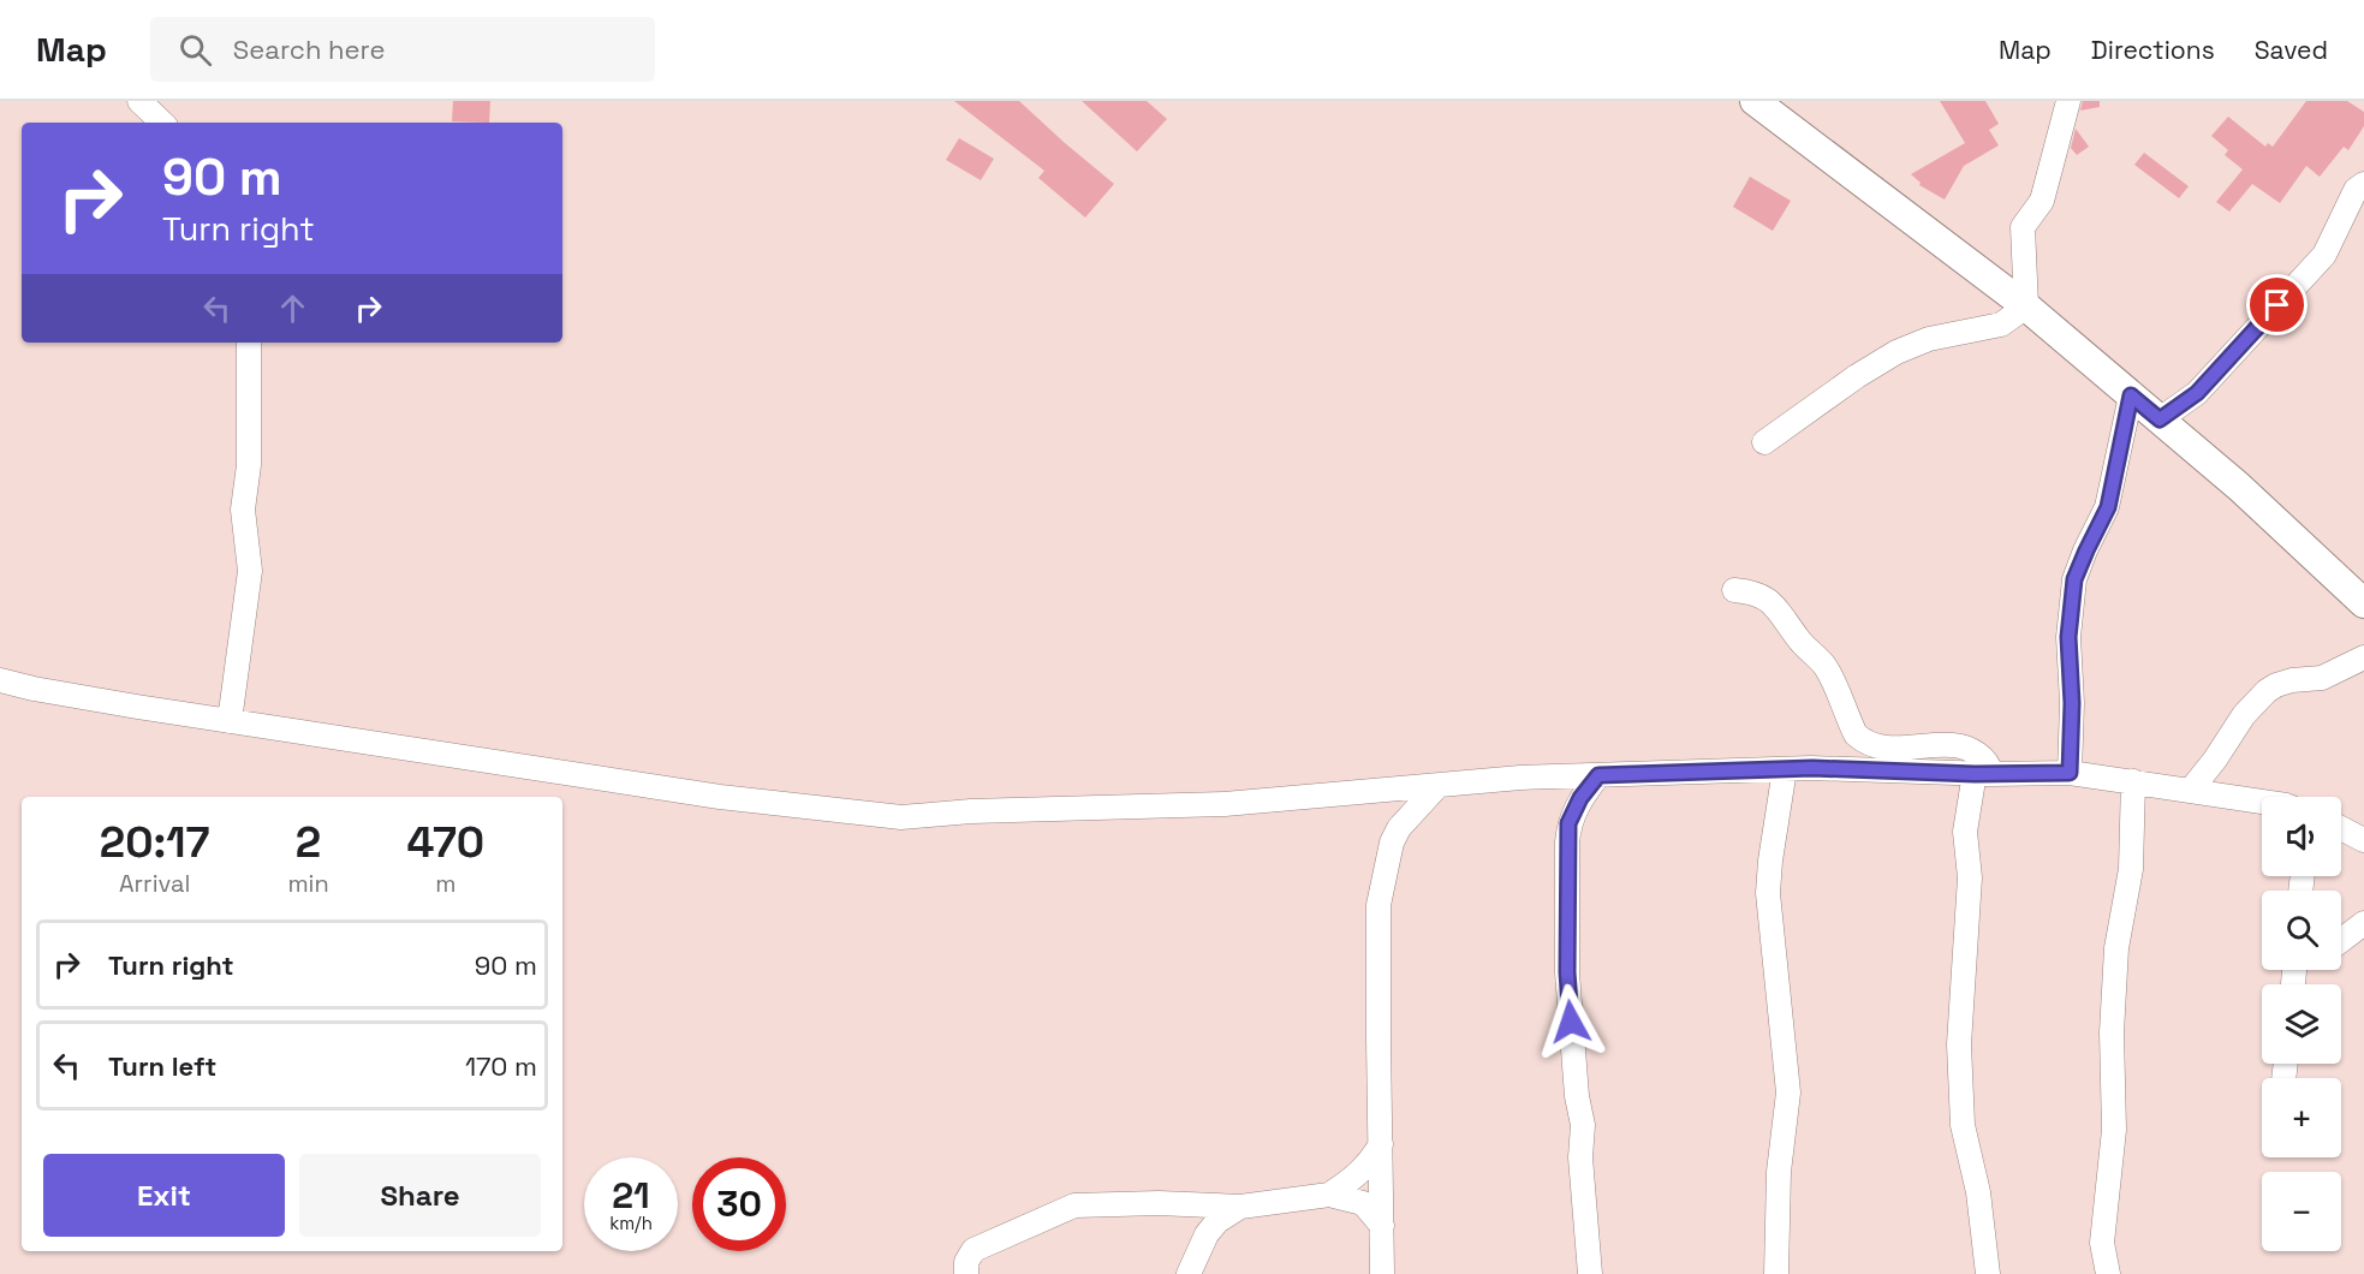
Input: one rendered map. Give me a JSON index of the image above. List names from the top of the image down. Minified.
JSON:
{"page":{"header":"Map","search":"Search here","nav":["Map","Directions","Saved"],"turn":["90 m","Turn right"],"map_buttons":["+","−"],"eta":["20:17","Arrival","2","min","470","m"],"list":[{"name":"Turn right","value":"90 m"},{"name":"Turn left","value":"170 m"}],"buttons":["Exit","Share"],"speed":"21 km/h","limit":"30"}}
